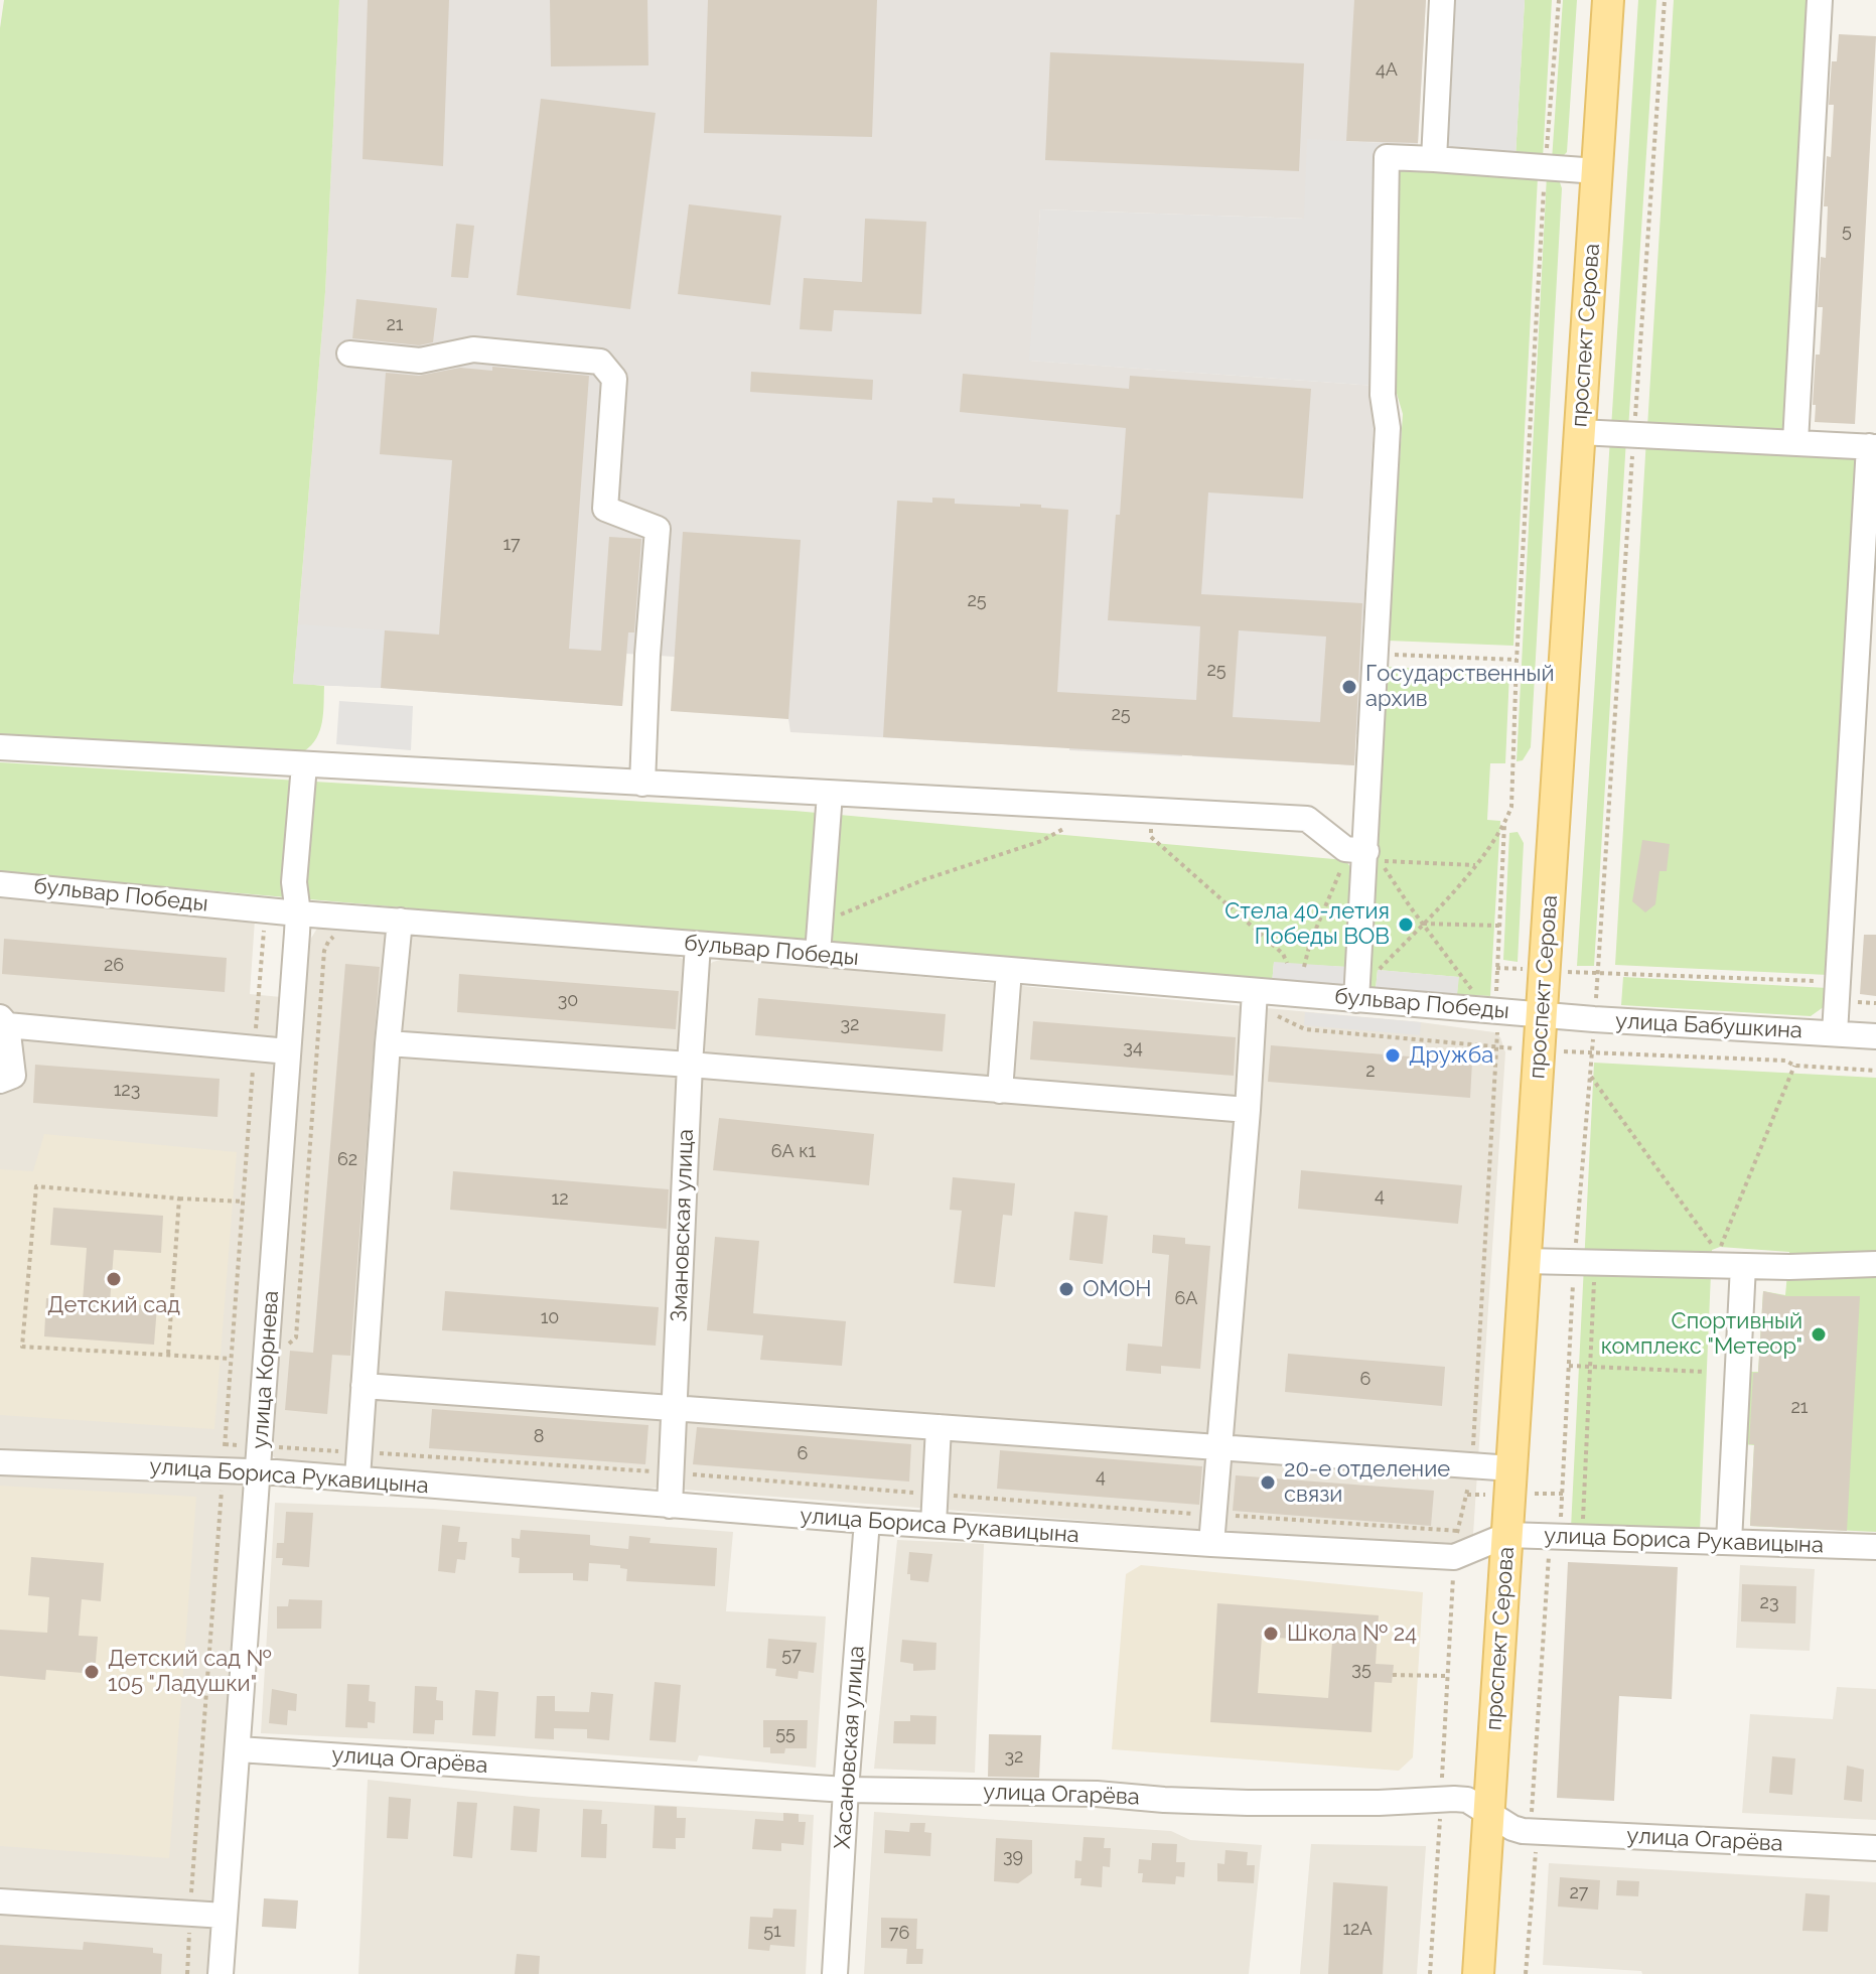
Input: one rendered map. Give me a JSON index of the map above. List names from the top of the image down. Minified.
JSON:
{"streets":{"main road":["проспект Серова"],"street":["бульвар Победы","улица Бабушкина","Змановская улица","улица Корнева","улица Бориса Рукавицына","Хасановская улица","улица Огарёва"]},"crossings":[["проспект Серова","бульвар Победы"],["проспект Серова","улица Бабушкина"],["проспект Серова","улица Бориса Рукавицына"],["проспект Серова","улица Огарёва"],["бульвар Победы","улица Бабушкина"],["бульвар Победы","Змановская улица"],["бульвар Победы","улица Корнева"],["Змановская улица","улица Бориса Рукавицына"],["улица Корнева","улица Бориса Рукавицына"],["улица Корнева","улица Огарёва"],["улица Бориса Рукавицына","Хасановская улица"],["Хасановская улица","улица Огарёва"]],"places":["Государственный архив","Стела 40-летия Победы ВОВ","Дружба","Детский сад","ОМОН","Спортивный комплекс \"Метеор\"","20-е отделение связи","Школа № 24","Детский сад № 105 \"Ладушки\""],"house_numbers":["4А","5","21","17","25","25","25","26","30","32","34","2","123","6А к1","62","4","12","6А","10","6","21","8","6","4","23","57","35","55","32","39","27","12А","51","76"]}
